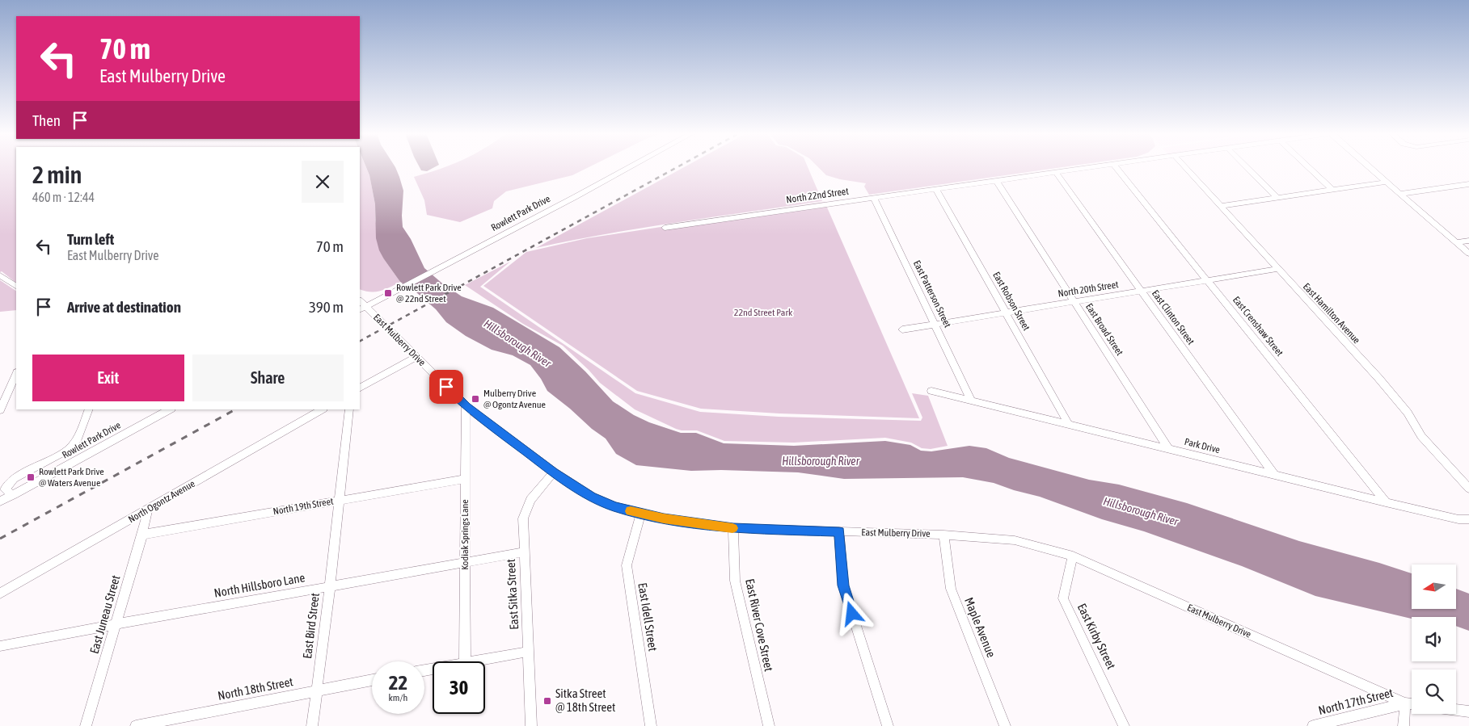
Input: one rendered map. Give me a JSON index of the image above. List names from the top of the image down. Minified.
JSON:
{"streets":{"street":["North 22nd Street","Rowlett Park Drive","North 20th Street","East Patterson Street","East Robson Street","East Hamilton Avenue","East Clinton Street","East Crenshaw Street","East Broad Street","East Mulberry Drive","Park Drive","North Ogontz Avenue","North 19th Street","Kodiak Springs Lane","North Hillsboro Lane","East Sitka Street","East Juneau Street","East Idell Street","East River Cove Street","East Bird Street","Maple Avenue","East Kirby Street","North 18th Street","North 17th Street"]},"crossings":[["North 22nd Street","East Patterson Street"],["North 22nd Street","East Robson Street"],["North 22nd Street","East Clinton Street"],["North 22nd Street","East Broad Street"],["Rowlett Park Drive","East Mulberry Drive"],["North 20th Street","East Patterson Street"],["North 20th Street","East Robson Street"],["North 20th Street","East Hamilton Avenue"],["North 20th Street","East Clinton Street"],["North 20th Street","East Crenshaw Street"],["North 20th Street","East Broad Street"],["East Patterson Street","Park Drive"],["East Robson Street","Park Drive"],["East Clinton Street","Park Drive"],["East Crenshaw Street","Park Drive"],["East Broad Street","Park Drive"],["East Mulberry Drive","Kodiak Springs Lane"],["East Mulberry Drive","East Sitka Street"],["East Mulberry Drive","East Idell Street"],["East Mulberry Drive","East River Cove Street"],["East Mulberry Drive","Maple Avenue"],["East Mulberry Drive","East Kirby Street"],["East Mulberry Drive","North 17th Street"],["North Ogontz Avenue","East Juneau Street"],["North 19th Street","Kodiak Springs Lane"],["North 19th Street","East Juneau Street"],["North 19th Street","East Bird Street"],["Kodiak Springs Lane","North Hillsboro Lane"],["North Hillsboro Lane","East Sitka Street"],["North Hillsboro Lane","East Juneau Street"],["North Hillsboro Lane","East Bird Street"],["East Bird Street","North 18th Street"]],"water":["Hillsborough River"],"parks":["22nd Street Park"],"places":{"transit":["Rowlett Park Drive @ 22nd Street","Mulberry Drive @ Ogontz Avenue","Rowlett Park Drive @ Waters Avenue","Sitka Street @ 18th Street"]},"north":"left","page":{"turn":["70 m","East Mulberry Drive"],"then":"Then","heading":["2 min","460 m · 12:44"],"list":[{"name":"Turn left","note":"East Mulberry Drive","value":"70 m"},{"name":"Arrive at destination","value":"390 m"}],"buttons":["Exit","Share"],"speed":"22 km/h","limit":"30"}}
